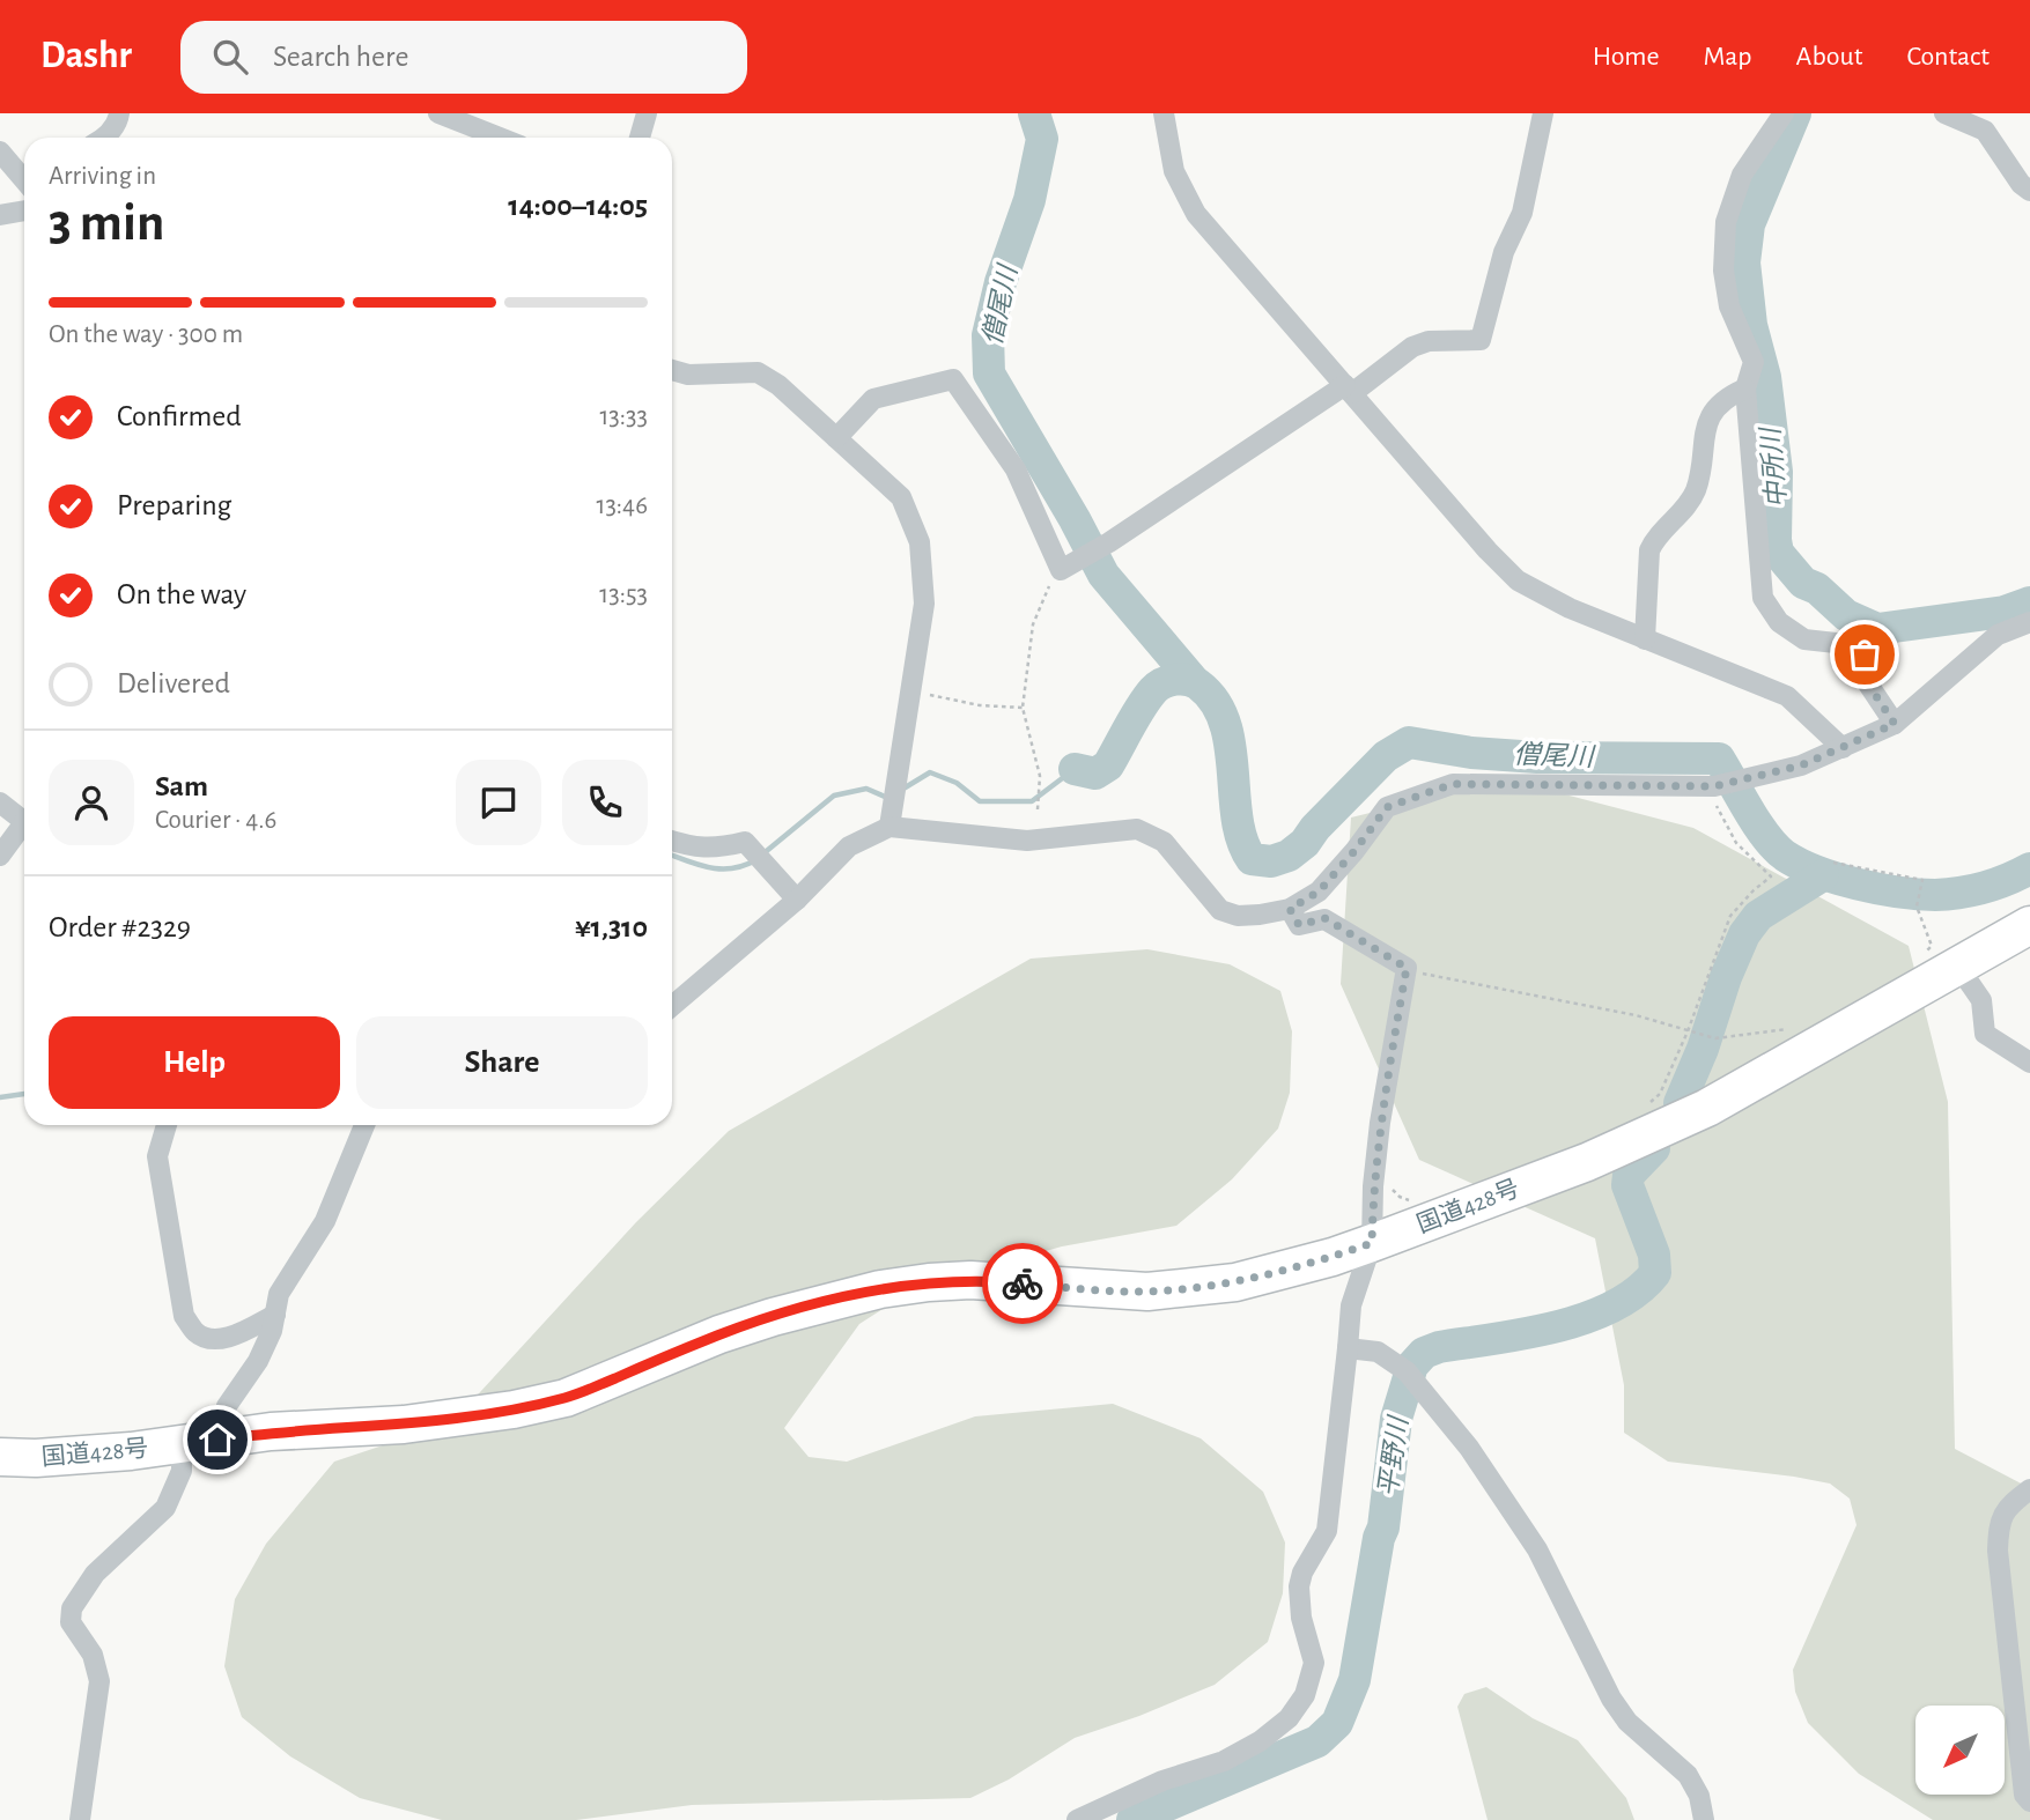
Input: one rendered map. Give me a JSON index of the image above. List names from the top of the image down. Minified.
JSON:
{"streets":{"highway":["国道428号"]},"water":["僧尾川","中所川","平野川"],"north":"bottom left","page":{"header":"Dashr","search":"Search here","nav":["Home","Map","About","Contact"],"heading":["3 min","Arriving in","14:00–14:05"],"panel":["Sam","Courier · 4.6","Order #2329","¥1,310"],"bar":"On the way · 300 m","list":[["Confirmed","13:33"],["Preparing","13:46"],["On the way","13:53"],"Delivered"],"buttons":["Help","Share"]}}
